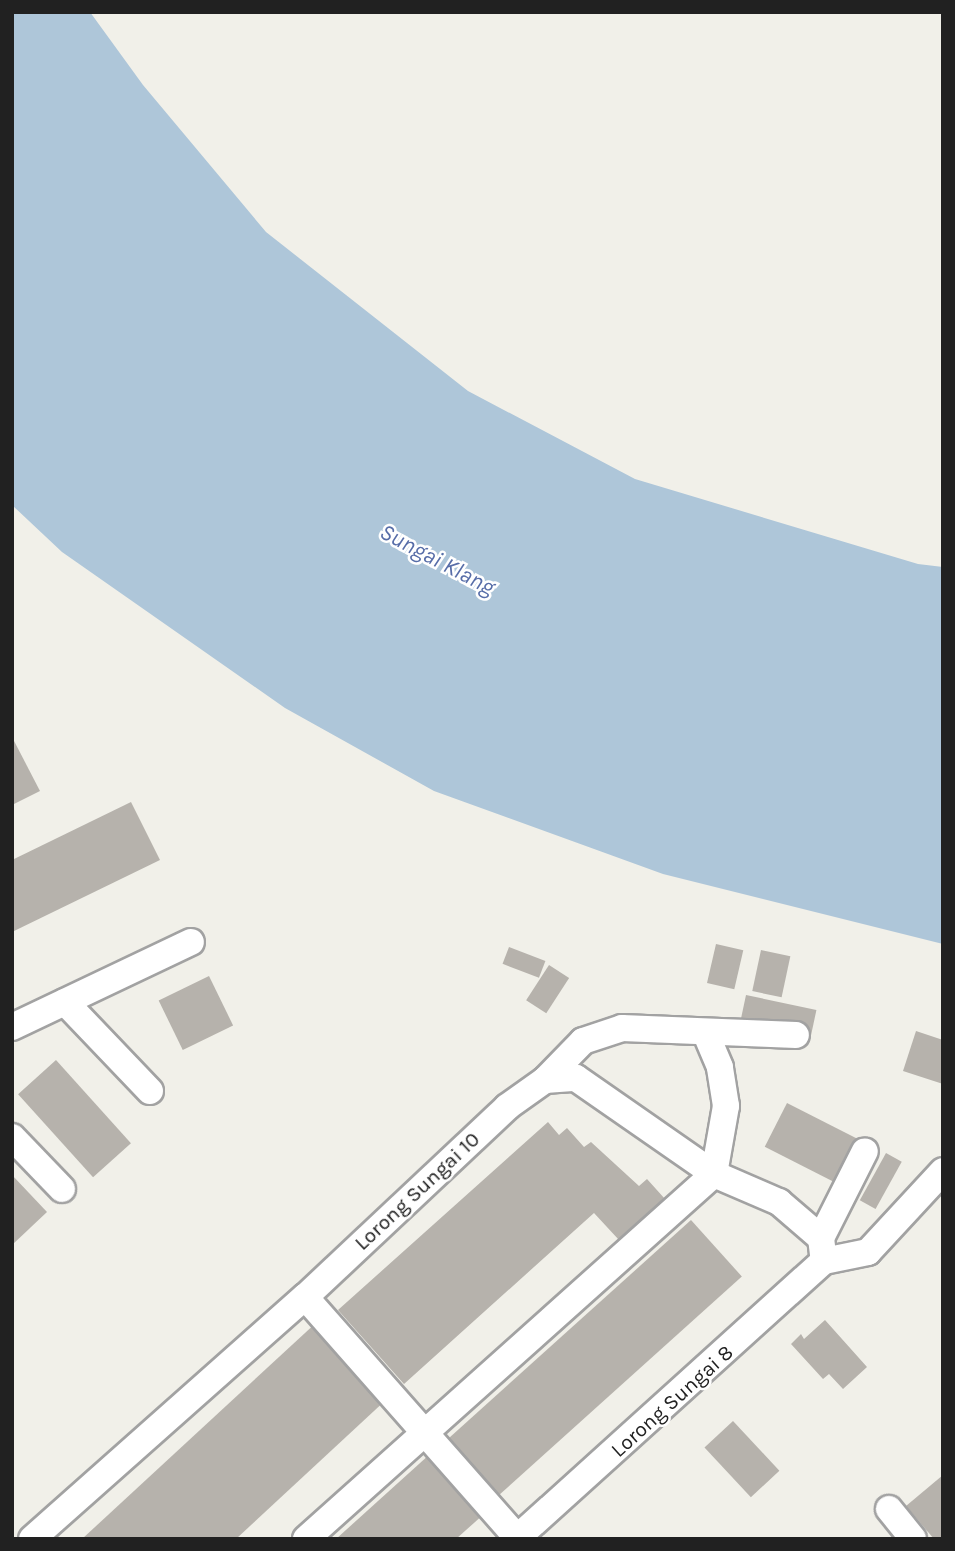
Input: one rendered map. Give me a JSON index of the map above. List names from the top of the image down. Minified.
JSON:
{"streets":{"street":["Lorong Sungai 10","Lorong Sungai 8"]},"water":["Sungai Klang"]}
